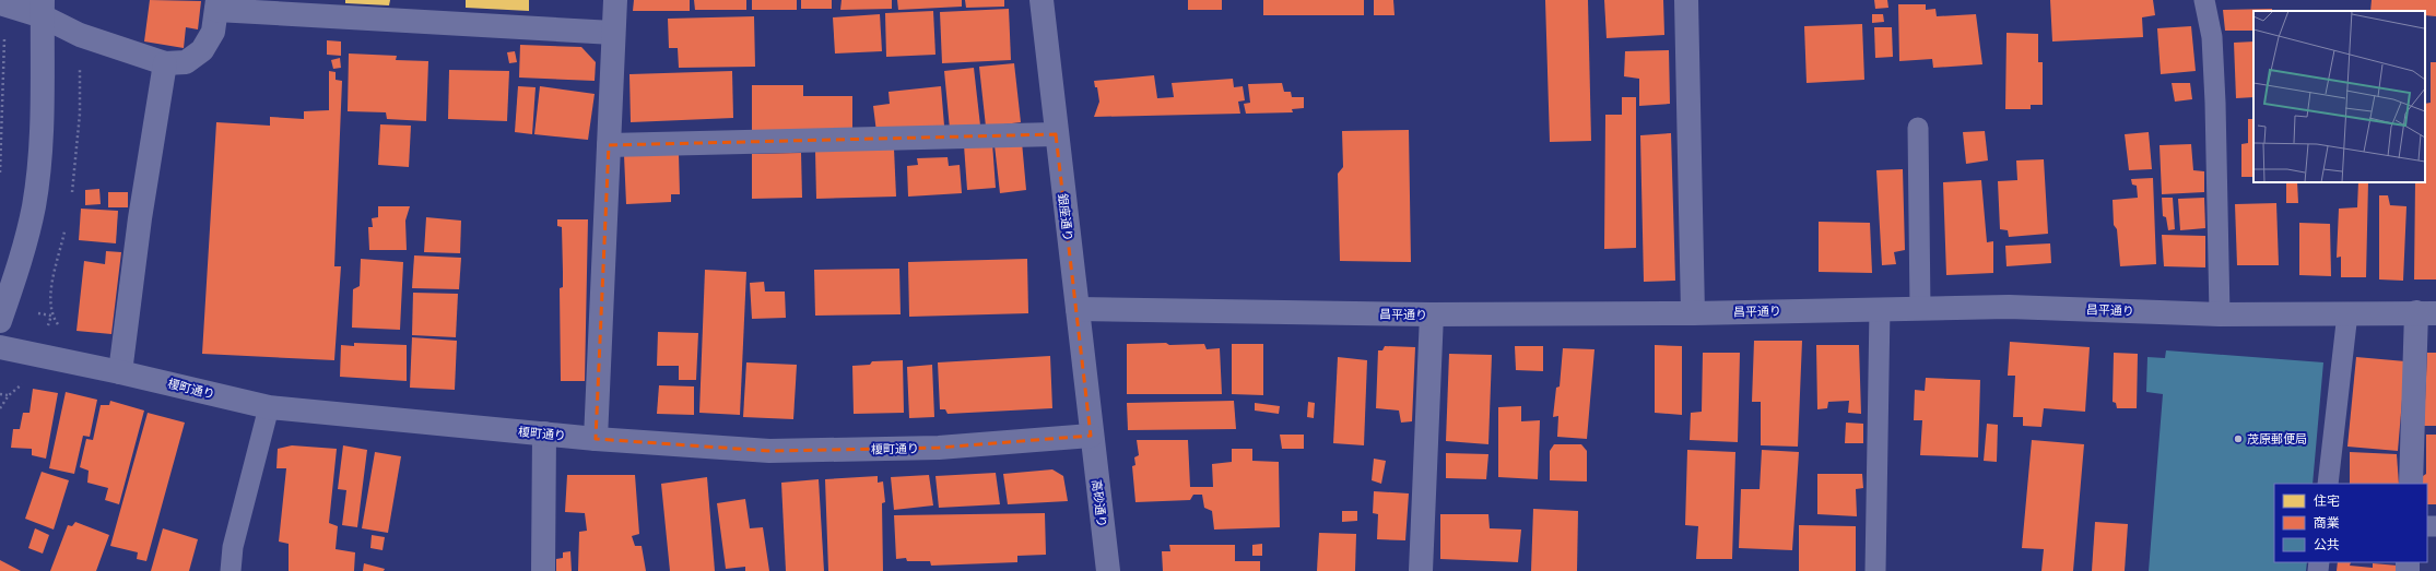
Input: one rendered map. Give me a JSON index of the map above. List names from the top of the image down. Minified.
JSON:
{"streets":{"street":["銀座通り","昌平通り","榎町通り","高砂通り"]},"crossings":[["銀座通り","昌平通り"],["銀座通り","榎町通り"],["銀座通り","高砂通り"],["榎町通り","高砂通り"]],"places":["茂原郵便局"],"legend":["住宅","商業","公共"]}
